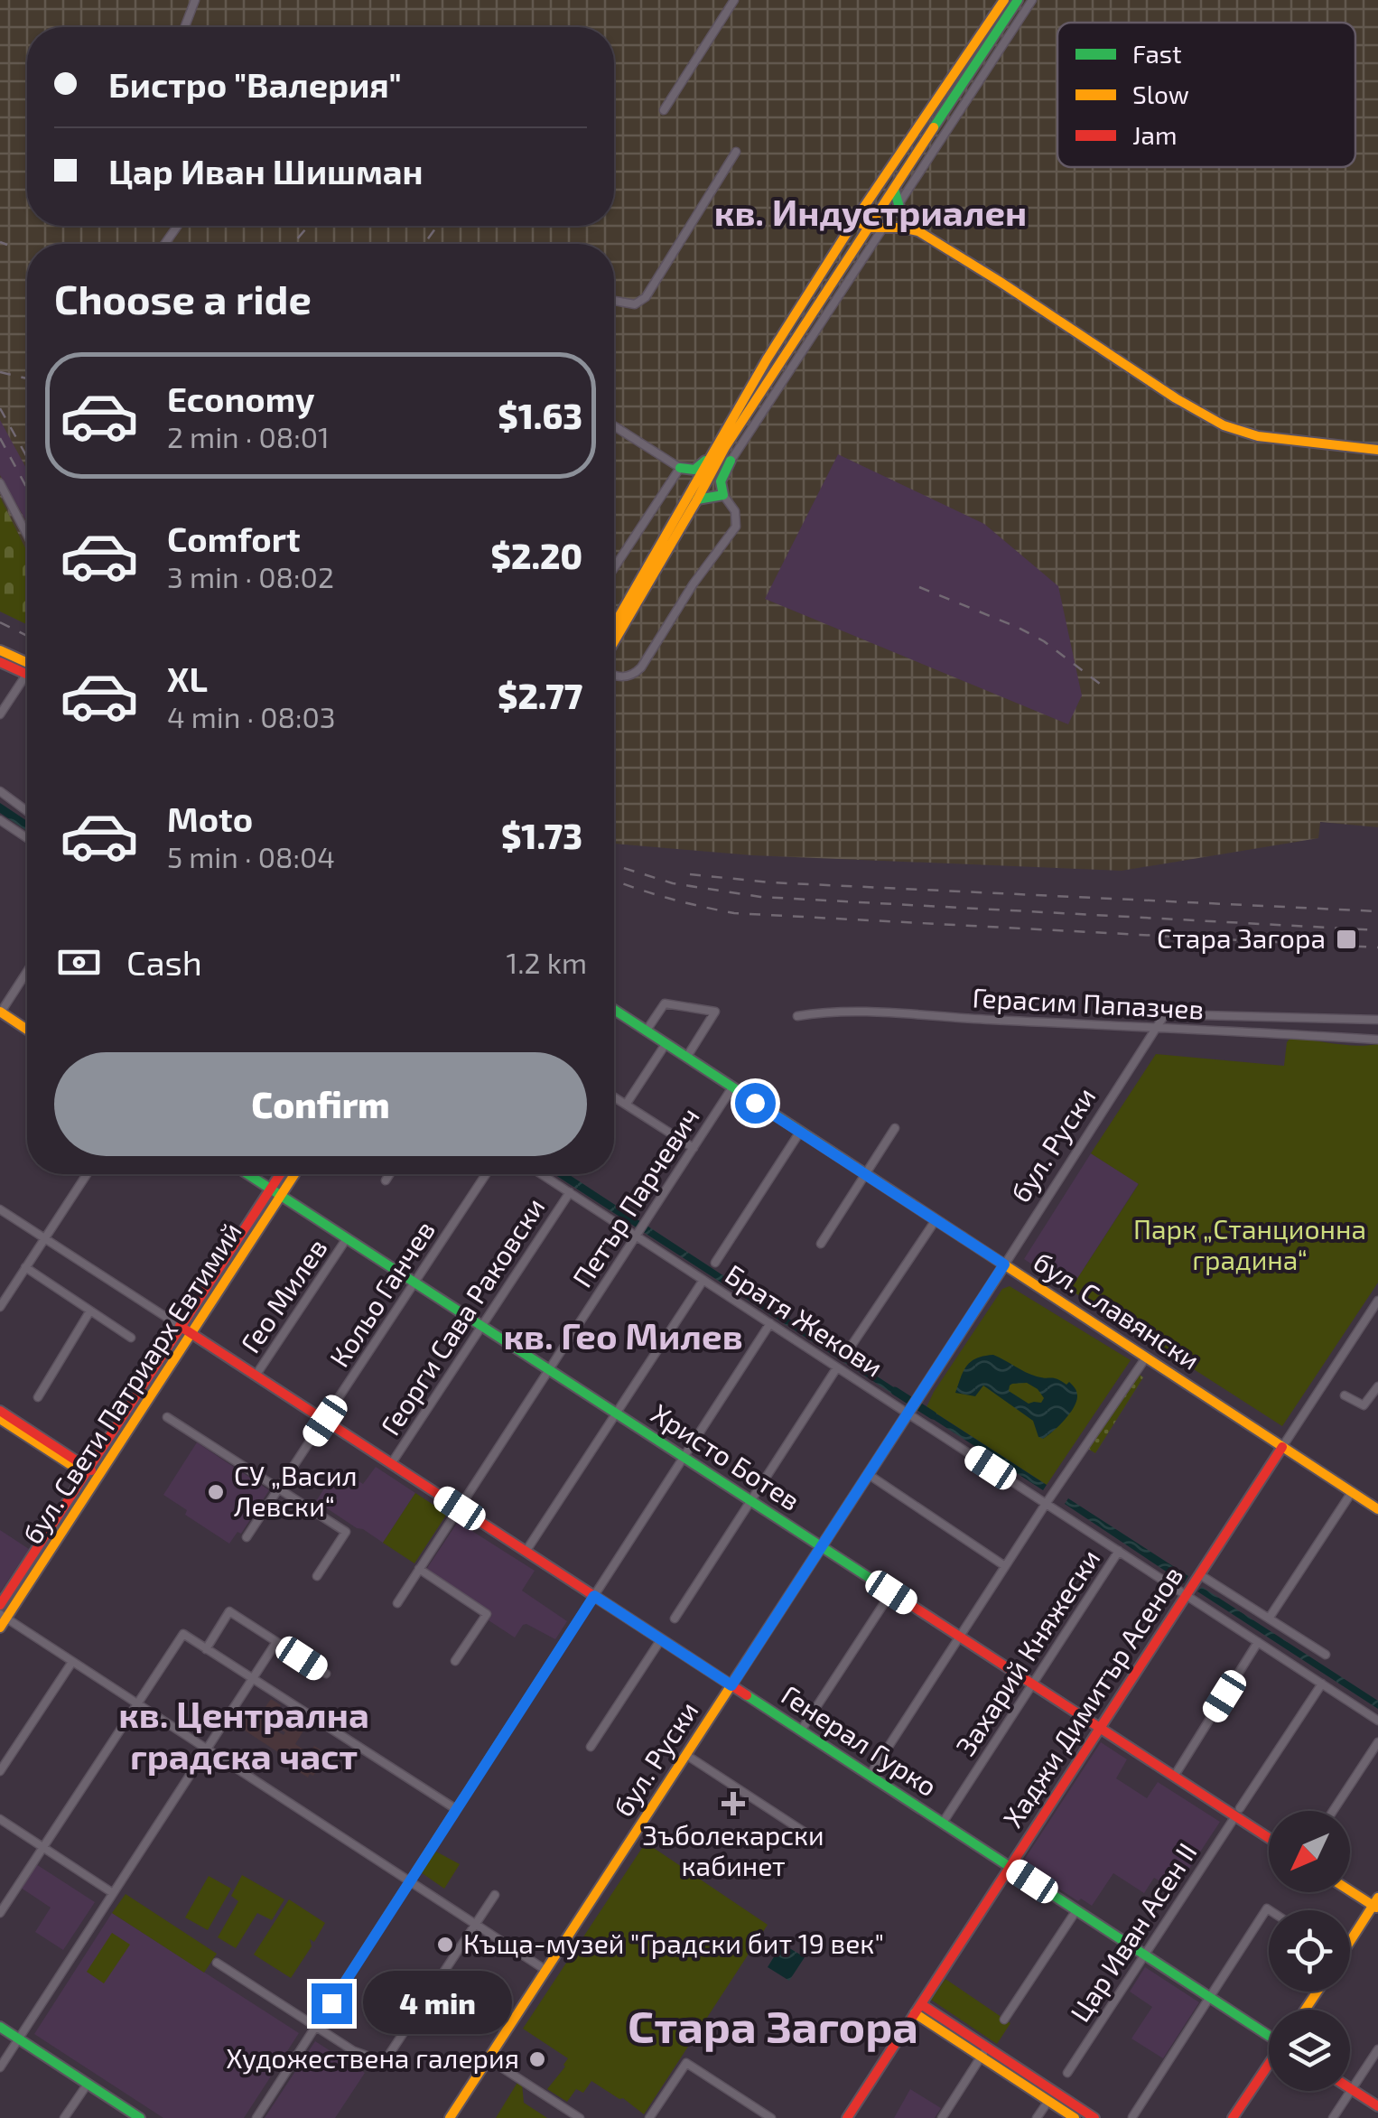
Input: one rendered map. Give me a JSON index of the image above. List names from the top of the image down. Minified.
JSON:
{"streets":{"main road":["бул. Руски","бул. Славянски","бул. Свети Патриарх Евтимий","Христо Ботев","Хаджи Димитър Асенов","Генерал Гурко"],"street":["Герасим Папазчев","Петър Парчевич","Кольо Ганчев","Гео Милев","Георги Сава Раковски","Братя Жекови","Захарий Княжески","Цар Иван Асен II"]},"crossings":[["Герасим Папазчев","бул. Руски"],["бул. Руски","бул. Славянски"],["бул. Руски","Братя Жекови"],["бул. Руски","Христо Ботев"],["бул. Руски","Генерал Гурко"],["Петър Парчевич","бул. Славянски"],["Петър Парчевич","Братя Жекови"],["Петър Парчевич","Христо Ботев"],["Петър Парчевич","Генерал Гурко"],["Кольо Ганчев","Христо Ботев"],["Кольо Ганчев","Генерал Гурко"],["Гео Милев","Христо Ботев"],["Гео Милев","Генерал Гурко"],["бул. Славянски","Хаджи Димитър Асенов"],["Георги Сава Раковски","Братя Жекови"],["Георги Сава Раковски","Христо Ботев"],["Георги Сава Раковски","Генерал Гурко"],["Братя Жекови","Захарий Княжески"],["Братя Жекови","Хаджи Димитър Асенов"],["Братя Жекови","Цар Иван Асен II"],["бул. Свети Патриарх Евтимий","Христо Ботев"],["бул. Свети Патриарх Евтимий","Генерал Гурко"],["Христо Ботев","Захарий Княжески"],["Христо Ботев","Хаджи Димитър Асенов"],["Христо Ботев","Цар Иван Асен II"],["Захарий Княжески","Генерал Гурко"],["Хаджи Димитър Асенов","Генерал Гурко"],["Генерал Гурко","Цар Иван Асен II"]],"districts":["кв. Индустриален","кв. Гео Милев","кв. Централна градска част","Стара Загора"],"parks":["Парк „Станционна градина“"],"places":{"transit":["Стара Загора"],"other":["СУ „Васил Левски“","Къща-музей \"Градски бит 19 век\"","Художествена галерия"],"health":["Зъболекарски кабинет"]},"legend":["Fast","Slow","Jam"],"north":"bottom left","page":{"banner":["Бистро \"Валерия\"","Цар Иван Шишман"],"heading":"Choose a ride","list":[{"name":"Economy","note":"2 min · 08:01","value":"$1.63"},{"name":"Comfort","note":"3 min · 08:02","value":"$2.20"},{"name":"XL","note":"4 min · 08:03","value":"$2.77"},{"name":"Moto","note":"5 min · 08:04","value":"$1.73"}],"pay":["Cash","1.2 km"],"buttons":"Confirm","bubble":"4 min"}}
